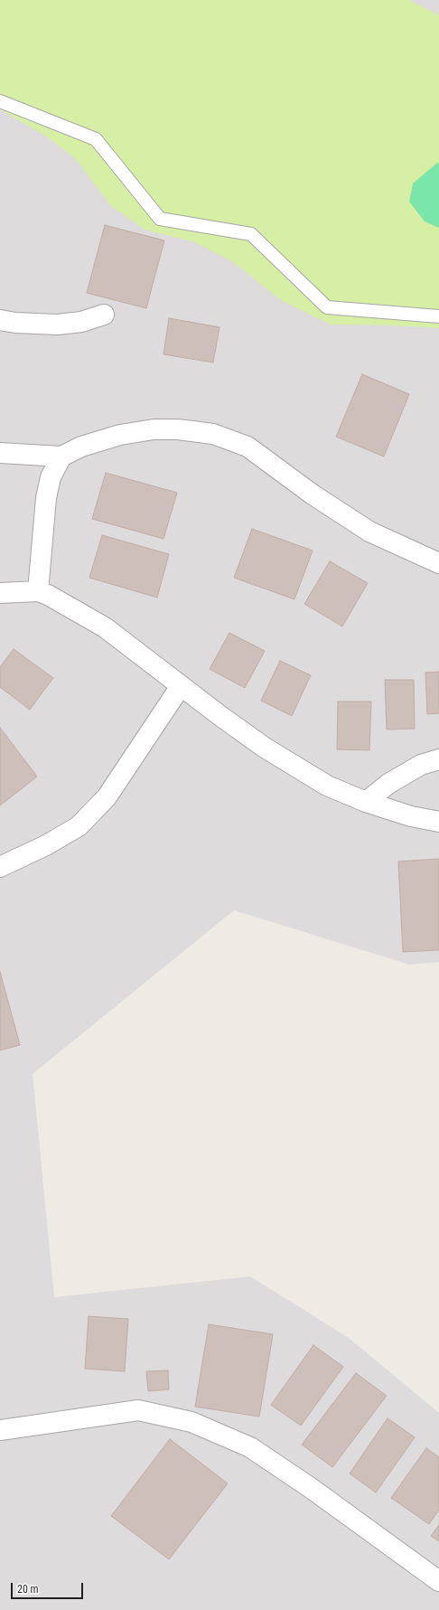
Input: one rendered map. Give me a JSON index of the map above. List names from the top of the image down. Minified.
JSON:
{"scale_bar":"20 m"}
